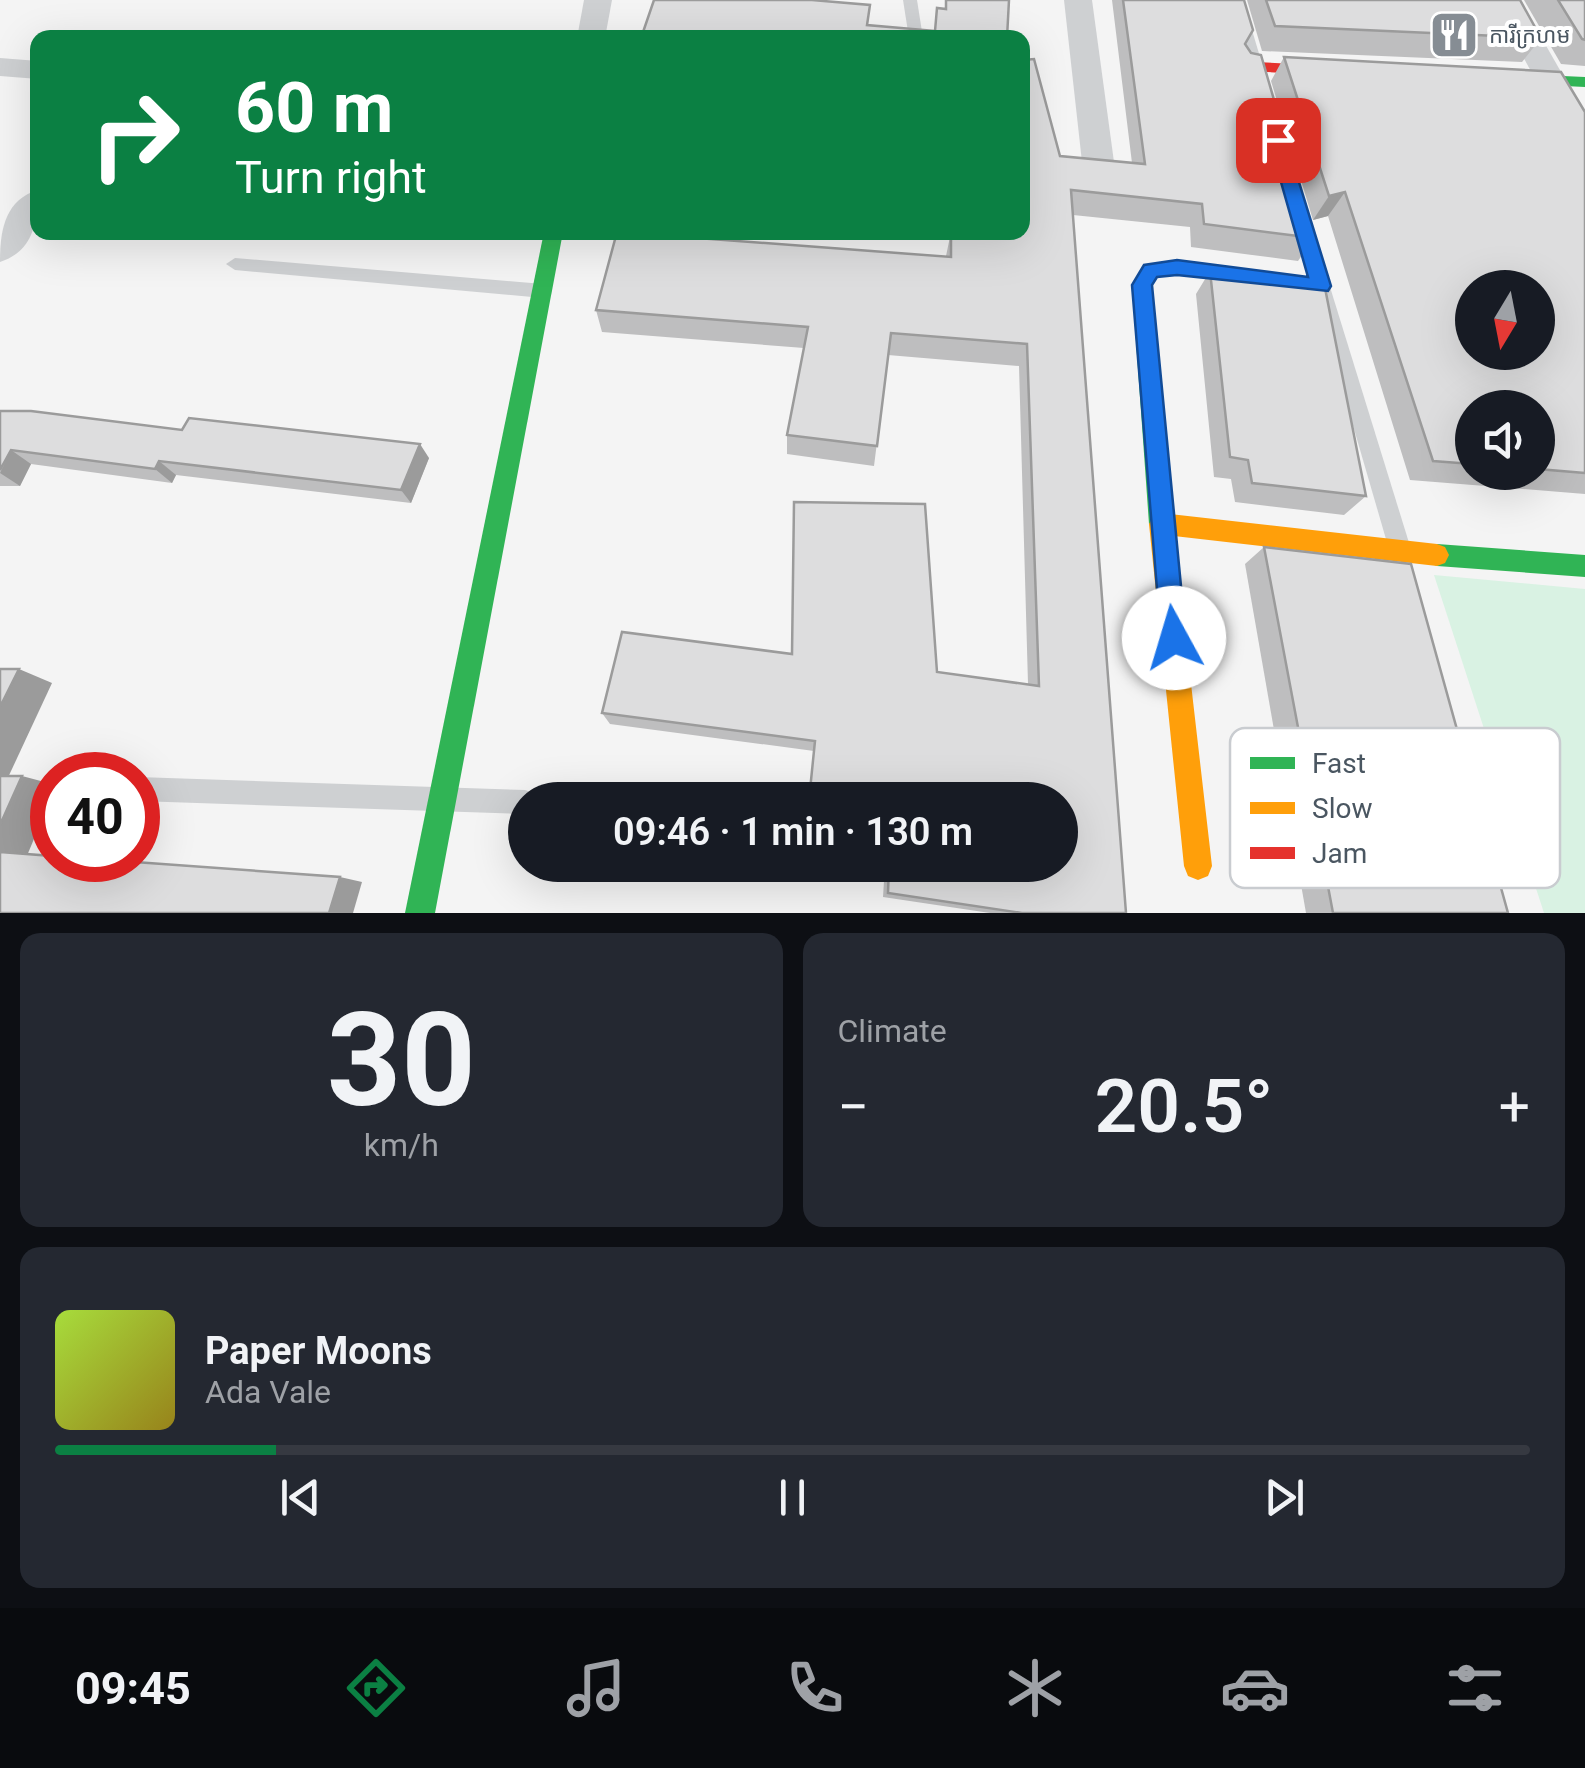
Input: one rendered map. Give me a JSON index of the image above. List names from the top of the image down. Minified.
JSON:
{"places":{"restaurant":["ការីក្រហម"]},"legend":["Fast","Slow","Jam"],"north":"bottom","page":{"turn":["60 m","Turn right"],"limit":"40","trip":"09:46 · 1 min · 130 m","tile":[["30","km/h"],"Climate"],"heat":["−","20.5°","+"],"song":["Paper Moons","Ada Vale"],"tabs":"09:45"}}
